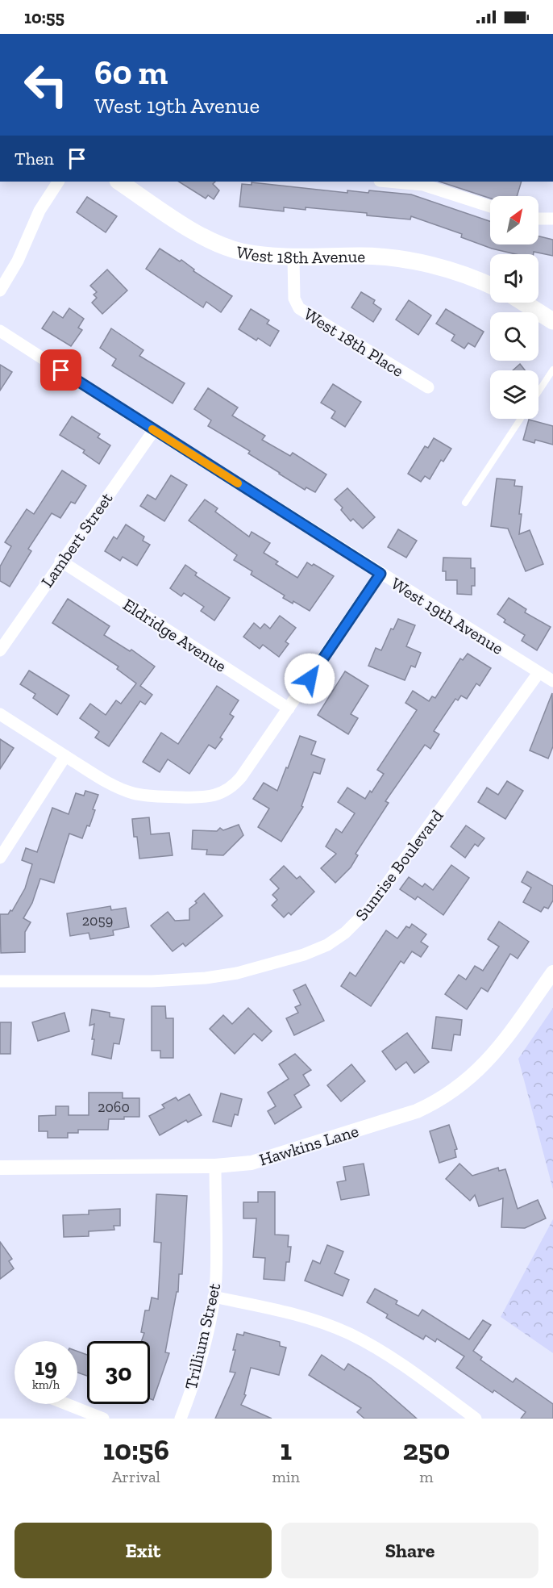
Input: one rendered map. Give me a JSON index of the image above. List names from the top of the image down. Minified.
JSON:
{"streets":{"main road":["West 18th Avenue"],"street":["West 18th Place","Lambert Street","West 19th Avenue","Eldridge Avenue","Sunrise Boulevard","Hawkins Lane","Trillium Street"]},"crossings":[["West 18th Avenue","West 18th Place"],["Lambert Street","West 19th Avenue"],["Lambert Street","Eldridge Avenue"],["West 19th Avenue","Sunrise Boulevard"],["Hawkins Lane","Trillium Street"]],"house_numbers":["2059","2060"],"north":"top right","page":{"status":"10:55","turn":["60 m","West 19th Avenue"],"then":"Then","speed":"19 km/h","limit":"30","eta":["10:56","Arrival","1","min","250","m"],"buttons":["Exit","Share"]}}
